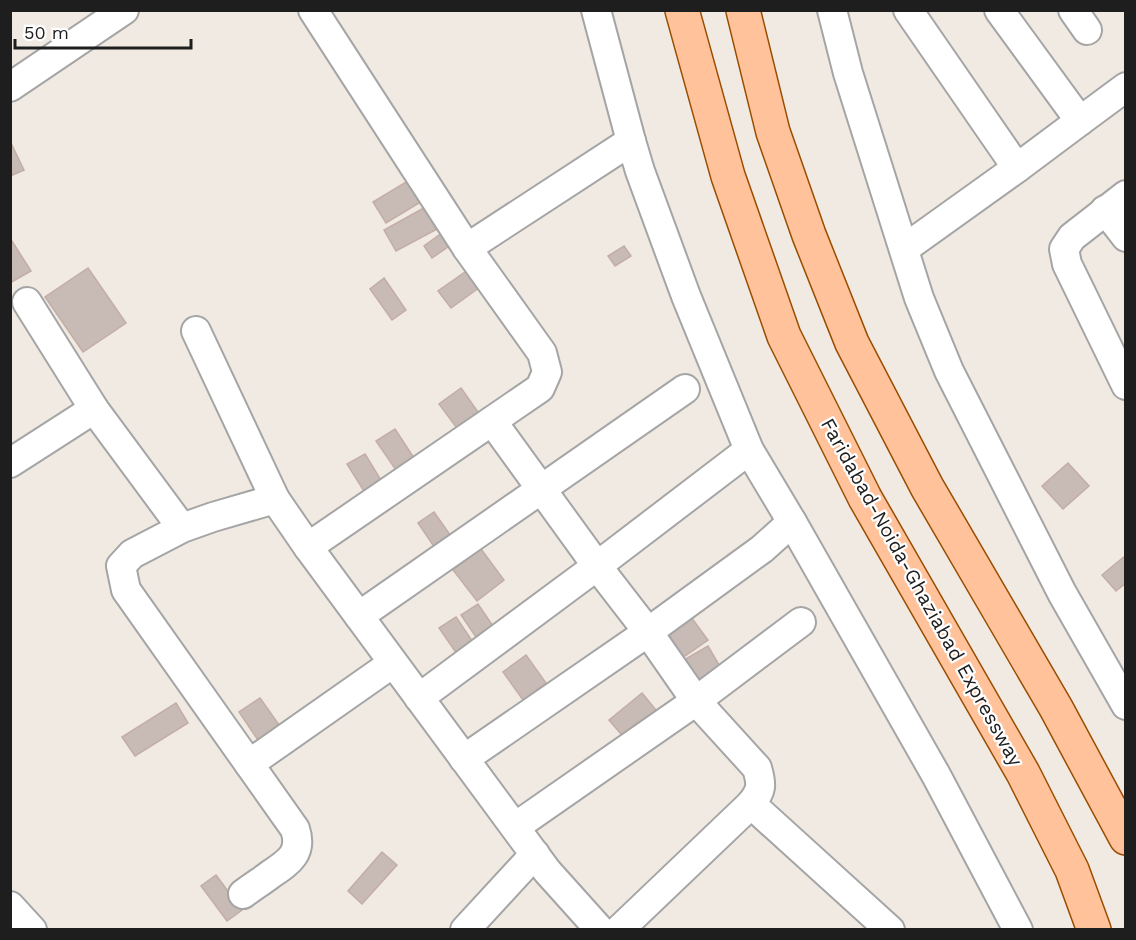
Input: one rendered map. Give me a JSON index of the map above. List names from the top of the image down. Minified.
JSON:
{"streets":{"main road":["Faridabad-Noida-Ghaziabad Expressway"]},"scale_bar":"50 m"}
